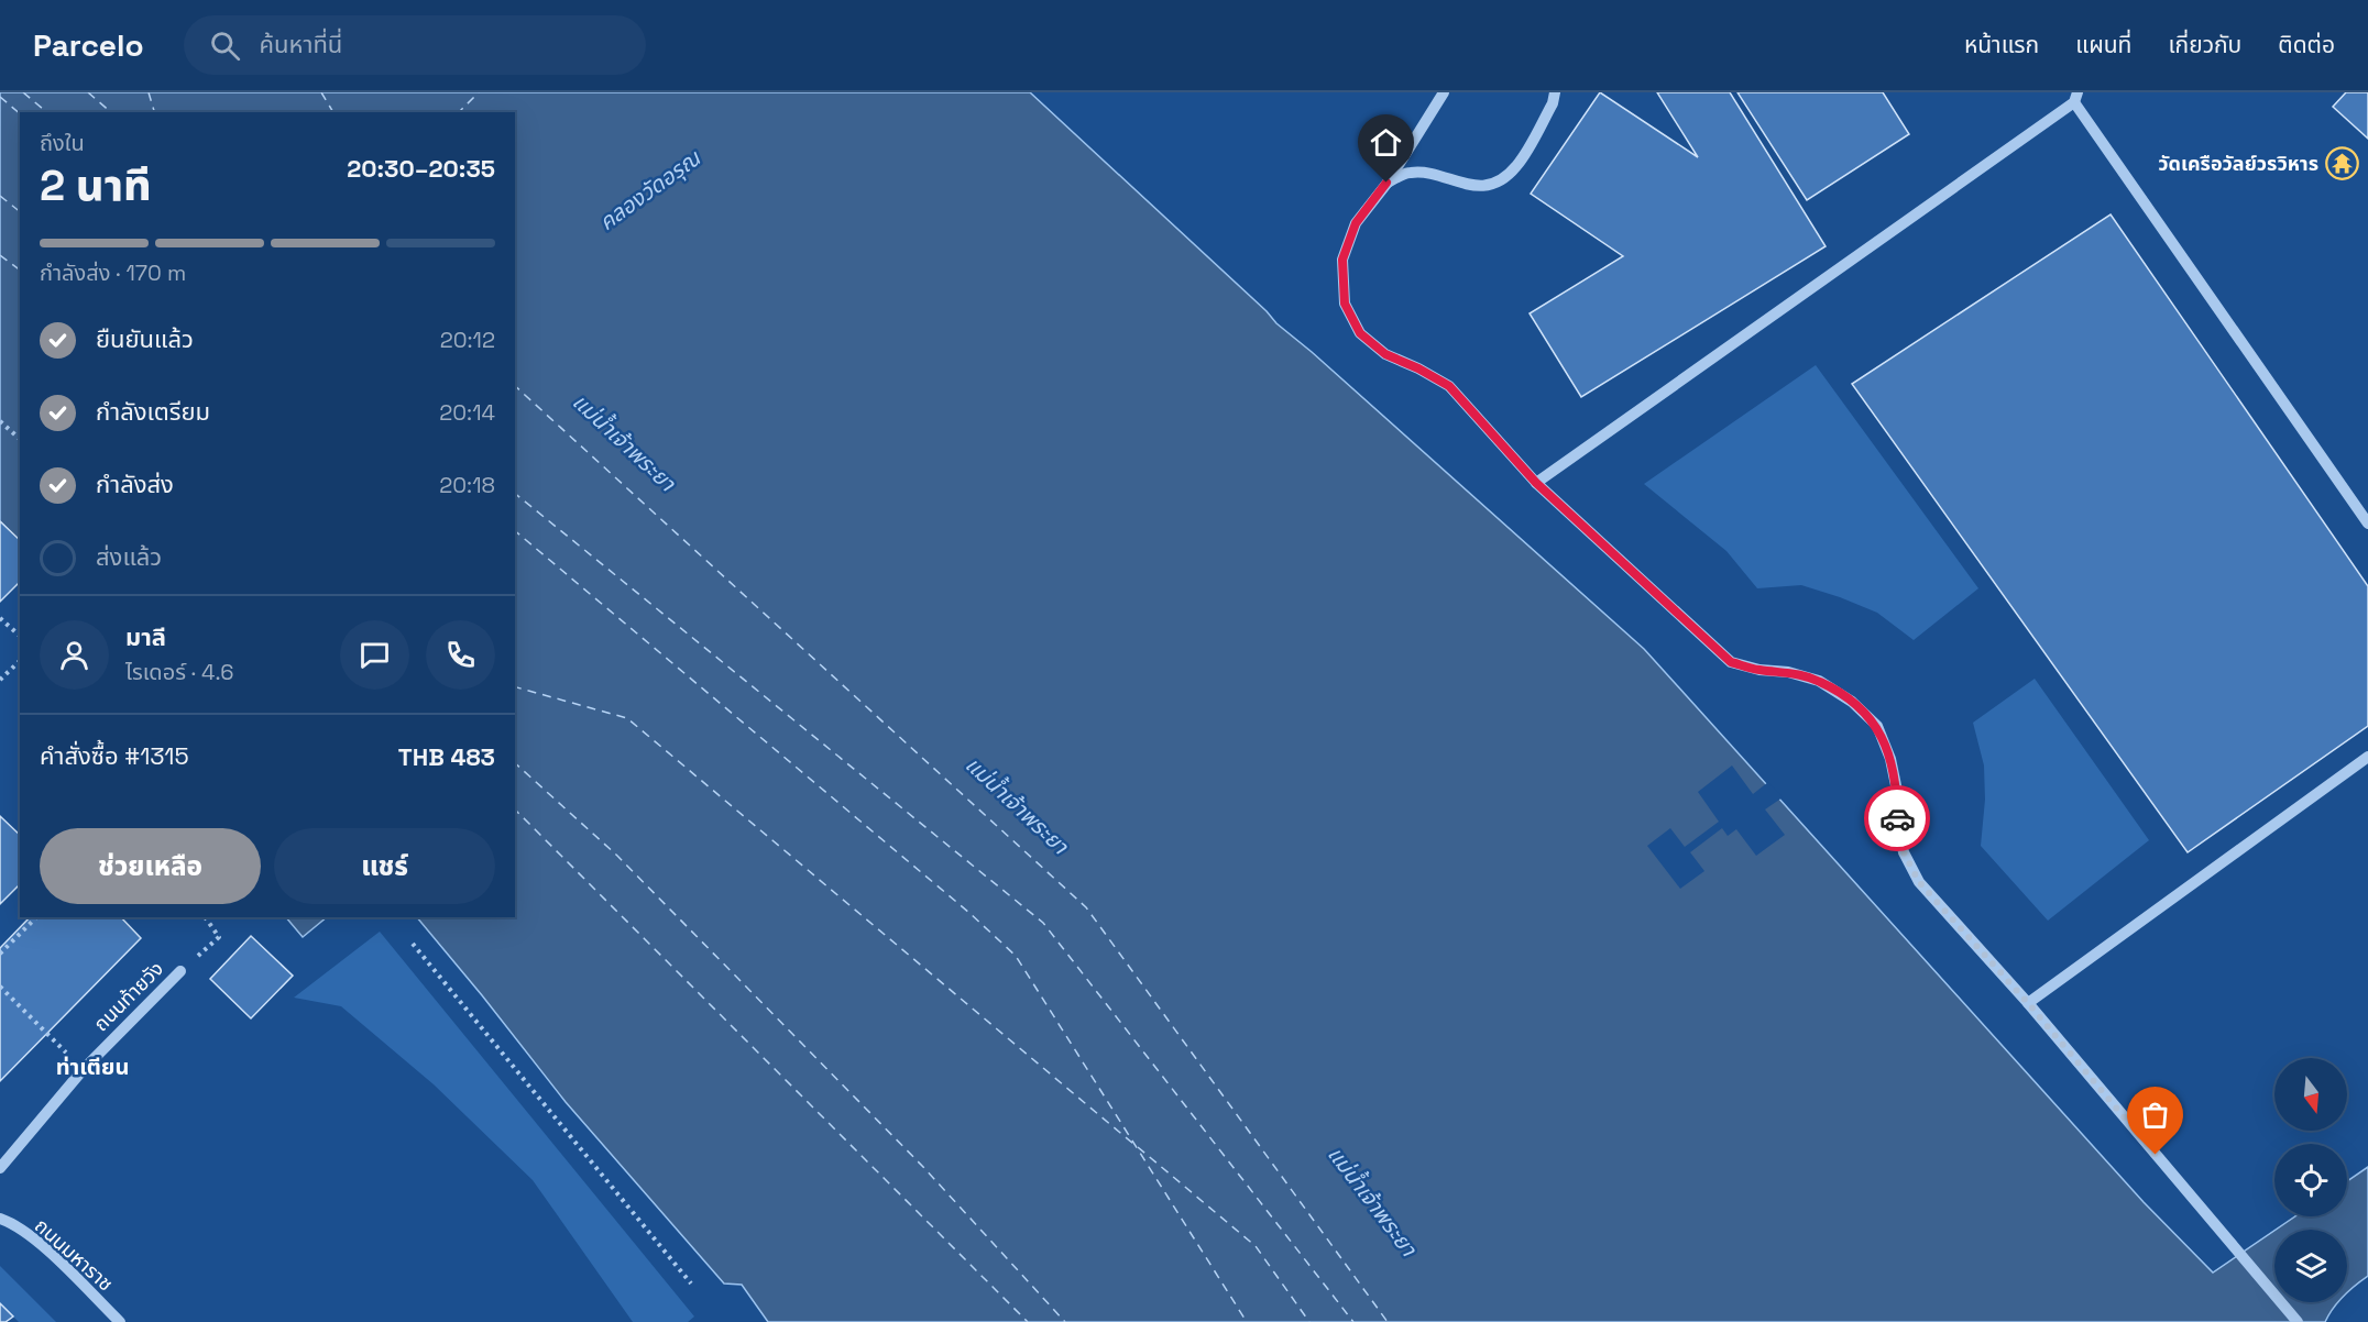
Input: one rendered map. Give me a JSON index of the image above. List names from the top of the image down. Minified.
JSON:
{"streets":{"street":["ถนนท้ายวัง","ถนนมหาราช"]},"districts":["ท่าเตียน"],"water":["คลองวัดอรุณ","แม่น้ำเจ้าพระยา"],"places":{"temple":["วัดเครือวัลย์วรวิหาร"]},"north":"bottom","page":{"header":"Parcelo","search":"ค้นหาที่นี่","nav":["หน้าแรก","แผนที่","เกี่ยวกับ","ติดต่อ"],"heading":["2 นาที","ถึงใน","20:30–20:35"],"panel":["มาลี","ไรเดอร์ · 4.6","คำสั่งซื้อ #1315","THB 483"],"bar":"กำลังส่ง · 170 m","list":[["ยืนยันแล้ว","20:12"],["กำลังเตรียม","20:14"],["กำลังส่ง","20:18"],"ส่งแล้ว"],"buttons":["ช่วยเหลือ","แชร์"]}}
